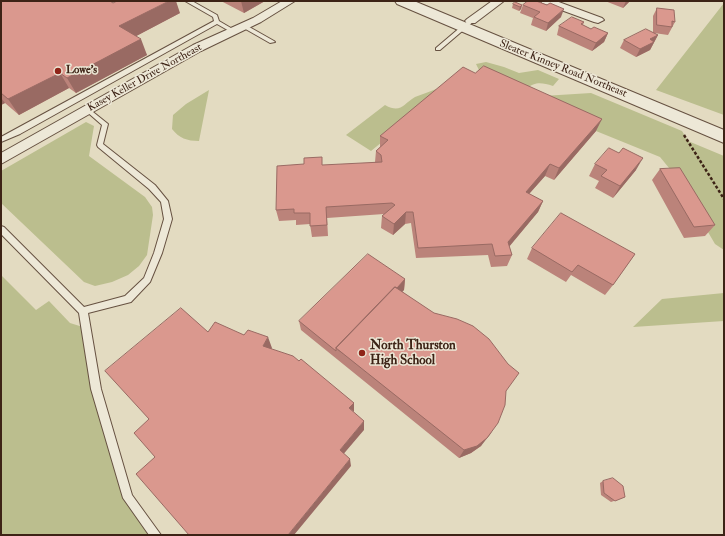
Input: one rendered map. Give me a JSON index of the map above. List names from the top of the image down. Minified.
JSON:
{"streets":{"street":["Sleater Kinney Road Northeast","Kasey Keller Drive Northeast"]},"places":["Lowe's","North Thurston High School"]}
